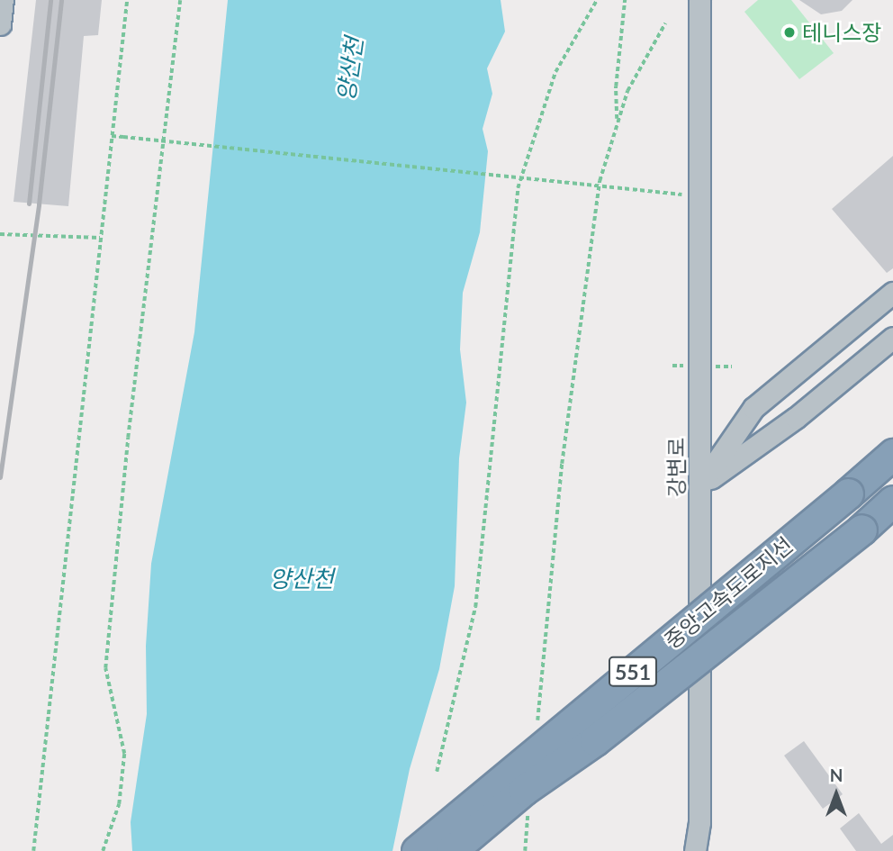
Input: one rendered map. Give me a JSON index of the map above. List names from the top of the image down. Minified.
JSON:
{"streets":{"highway":["중앙고속도로지선","551"],"street":["강변로"]},"water":["양산천"],"places":["테니스장"],"north":"top"}
